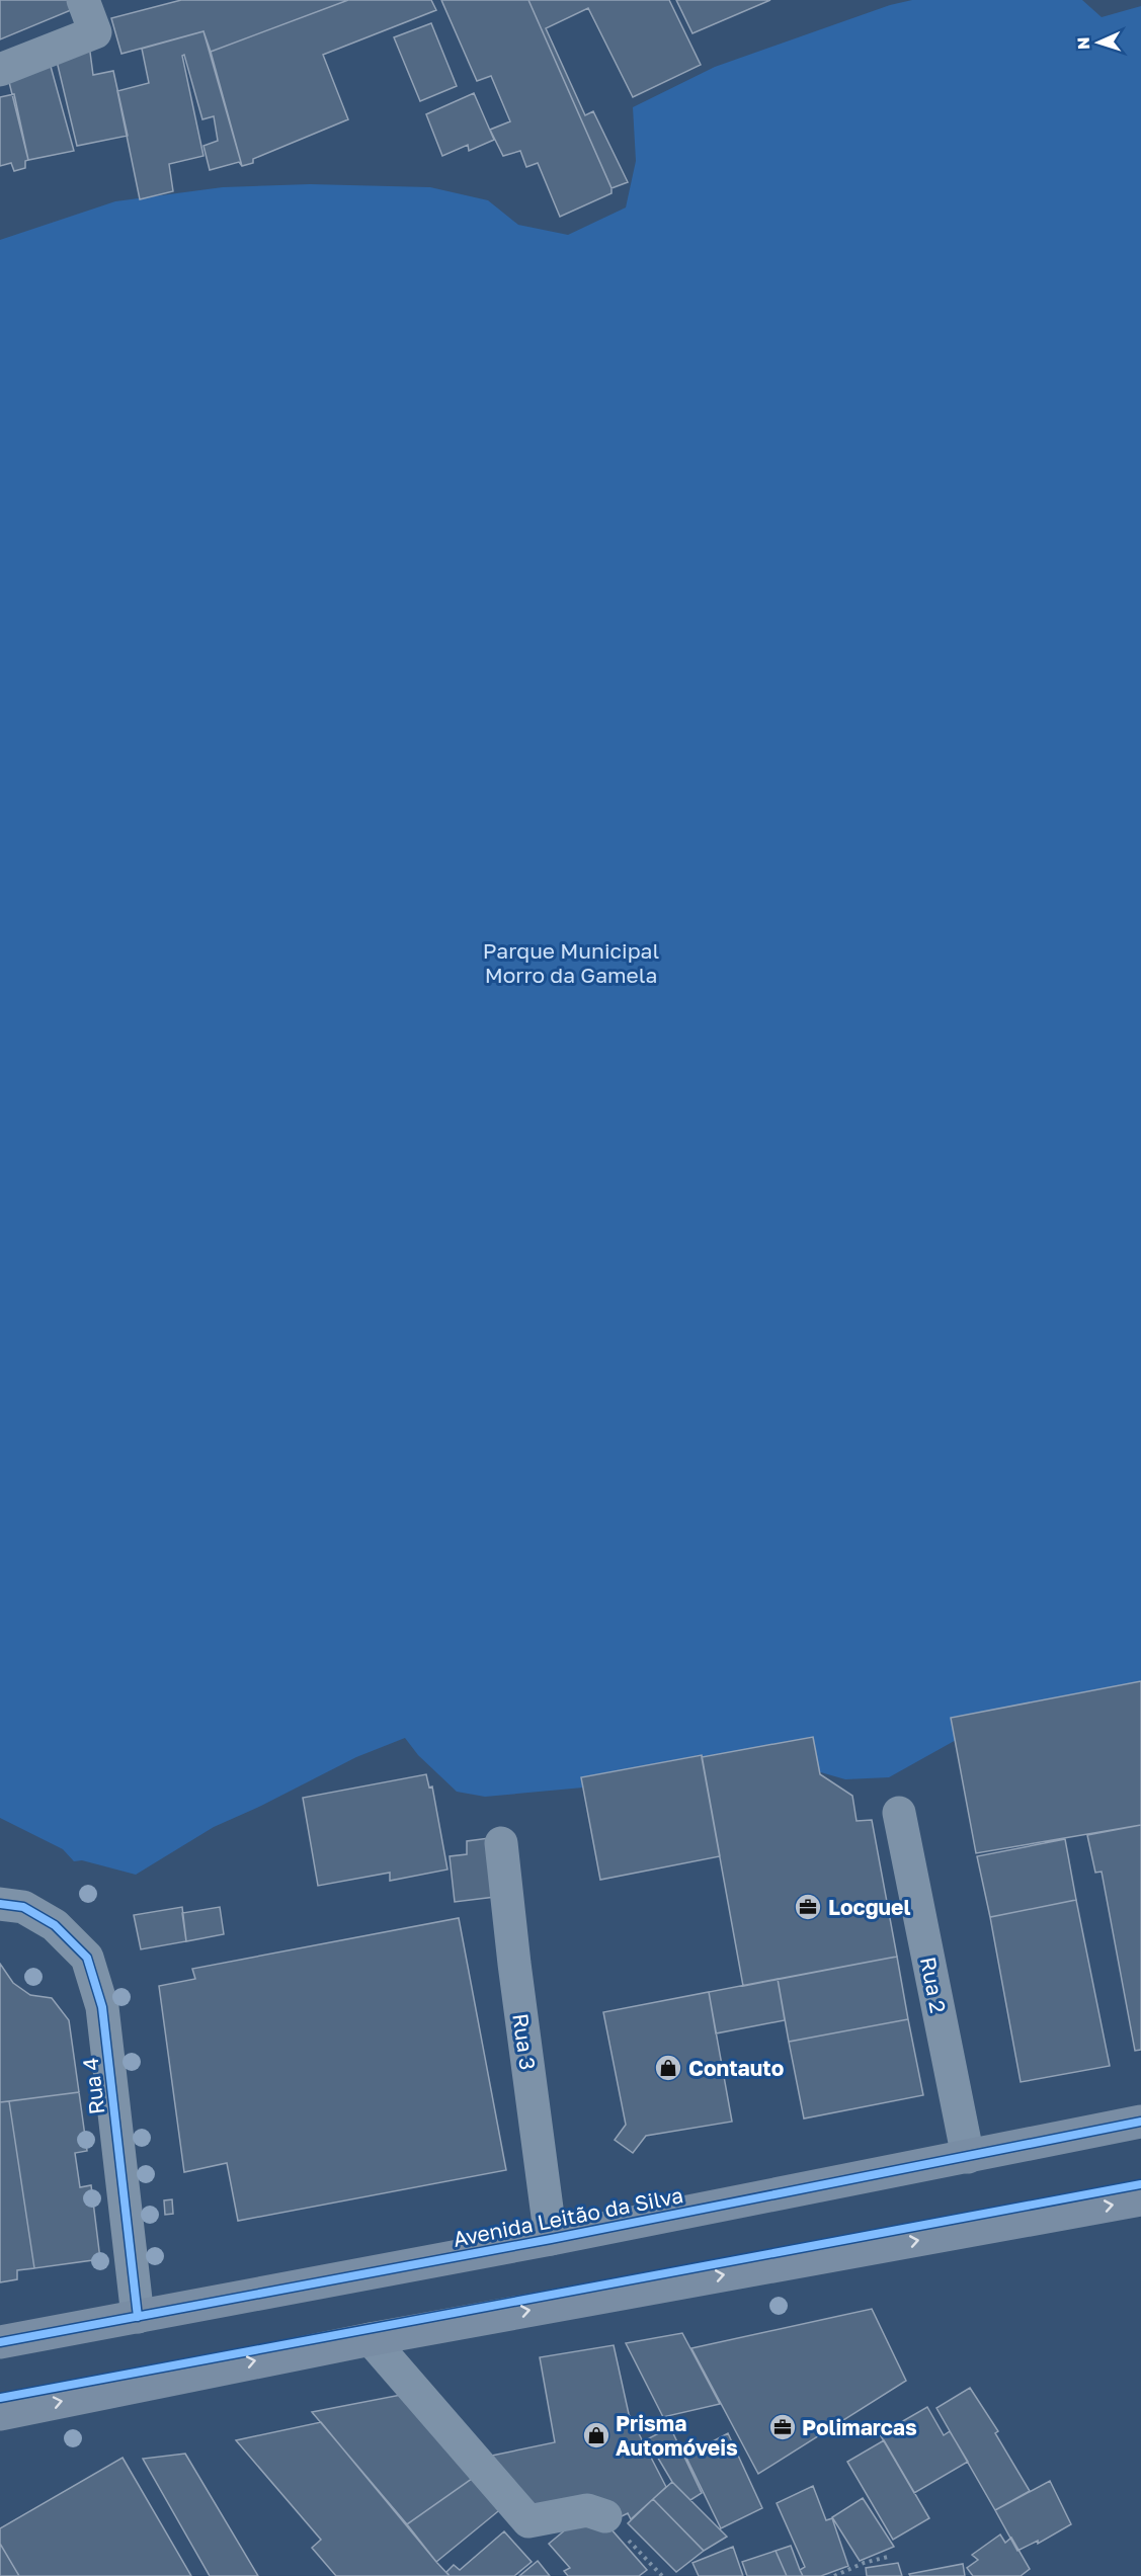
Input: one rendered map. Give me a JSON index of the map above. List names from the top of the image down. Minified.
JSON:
{"streets":{"street":["Rua 2","Rua 3","Rua 4","Avenida Leitão da Silva"]},"crossings":[["Rua 2","Avenida Leitão da Silva"],["Rua 3","Avenida Leitão da Silva"],["Rua 4","Avenida Leitão da Silva"]],"parks":["Parque Municipal Morro da Gamela"],"places":{"office":["Locguel","Polimarcas"],"shop":["Contauto","Prisma Automóveis"]},"north":"left"}
